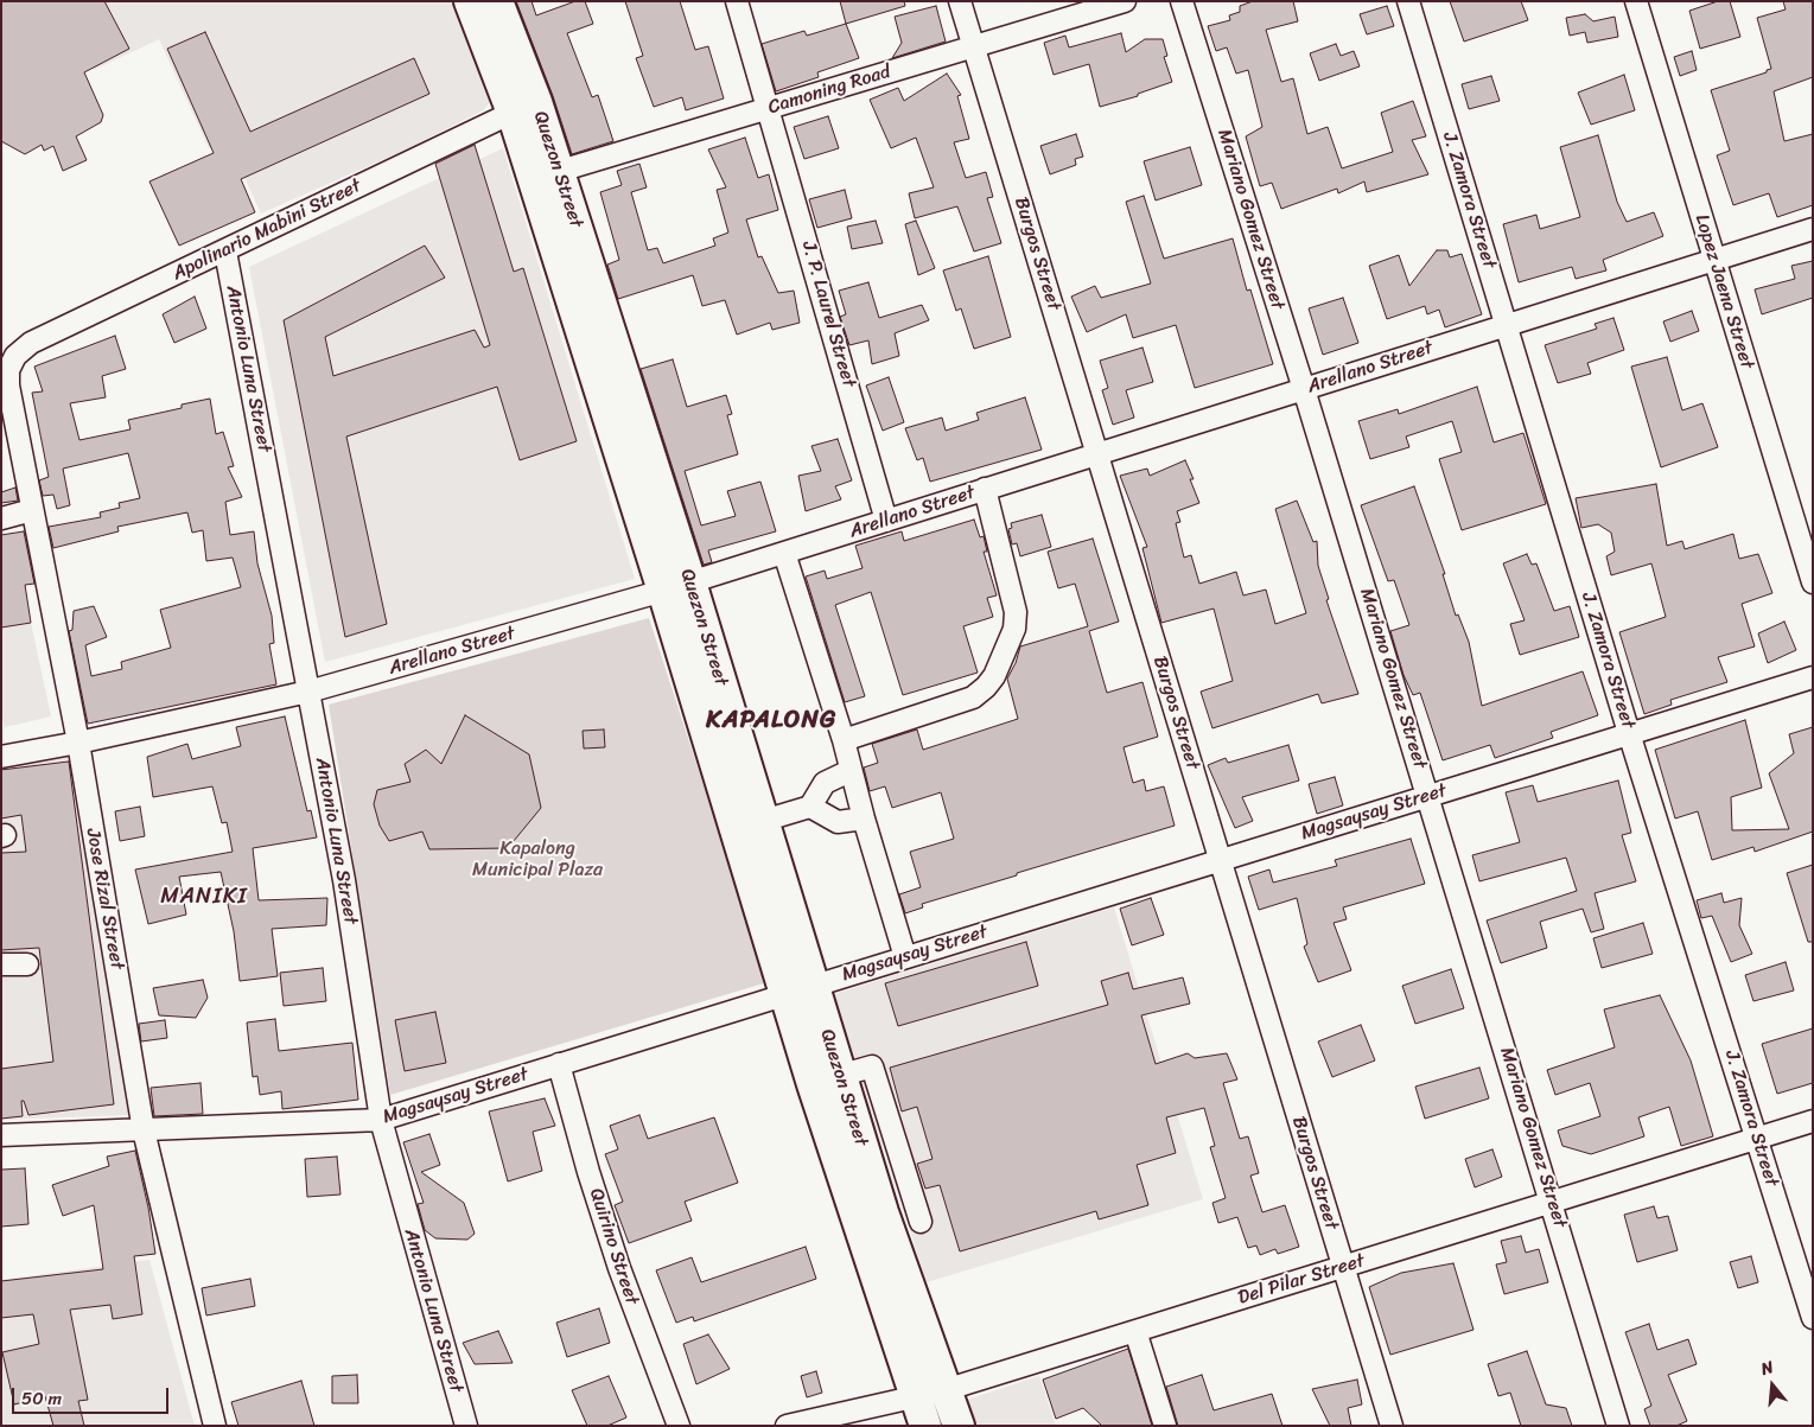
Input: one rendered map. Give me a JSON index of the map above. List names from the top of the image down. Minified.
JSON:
{"streets":{"highway":["Quezon Street"],"street":["Camoning Road","J. Zamora Street","Mariano Gomez Street","Apolinario Mabini Street","Burgos Street","Lopez Jaena Street","J. P. Laurel Street","Arellano Street","Antonio Luna Street","Magsaysay Street","Jose Rizal Street","Quirino Street","Del Pilar Street"]},"crossings":[["Camoning Road","Quezon Street"],["Camoning Road","Burgos Street"],["Camoning Road","J. P. Laurel Street"],["Quezon Street","Apolinario Mabini Street"],["Quezon Street","Arellano Street"],["Quezon Street","Magsaysay Street"],["Quezon Street","Del Pilar Street"],["J. Zamora Street","Arellano Street"],["J. Zamora Street","Magsaysay Street"],["J. Zamora Street","Del Pilar Street"],["Mariano Gomez Street","Arellano Street"],["Mariano Gomez Street","Magsaysay Street"],["Mariano Gomez Street","Del Pilar Street"],["Apolinario Mabini Street","Antonio Luna Street"],["Apolinario Mabini Street","Jose Rizal Street"],["Burgos Street","Arellano Street"],["Burgos Street","Magsaysay Street"],["Burgos Street","Del Pilar Street"],["Lopez Jaena Street","Arellano Street"],["J. P. Laurel Street","Arellano Street"],["Arellano Street","Antonio Luna Street"],["Arellano Street","Jose Rizal Street"],["Antonio Luna Street","Magsaysay Street"],["Magsaysay Street","Jose Rizal Street"],["Magsaysay Street","Quirino Street"]],"districts":["KAPALONG","MANIKI"],"parks":["Kapalong Municipal Plaza"],"scale_bar":"50 m","north":"top"}
